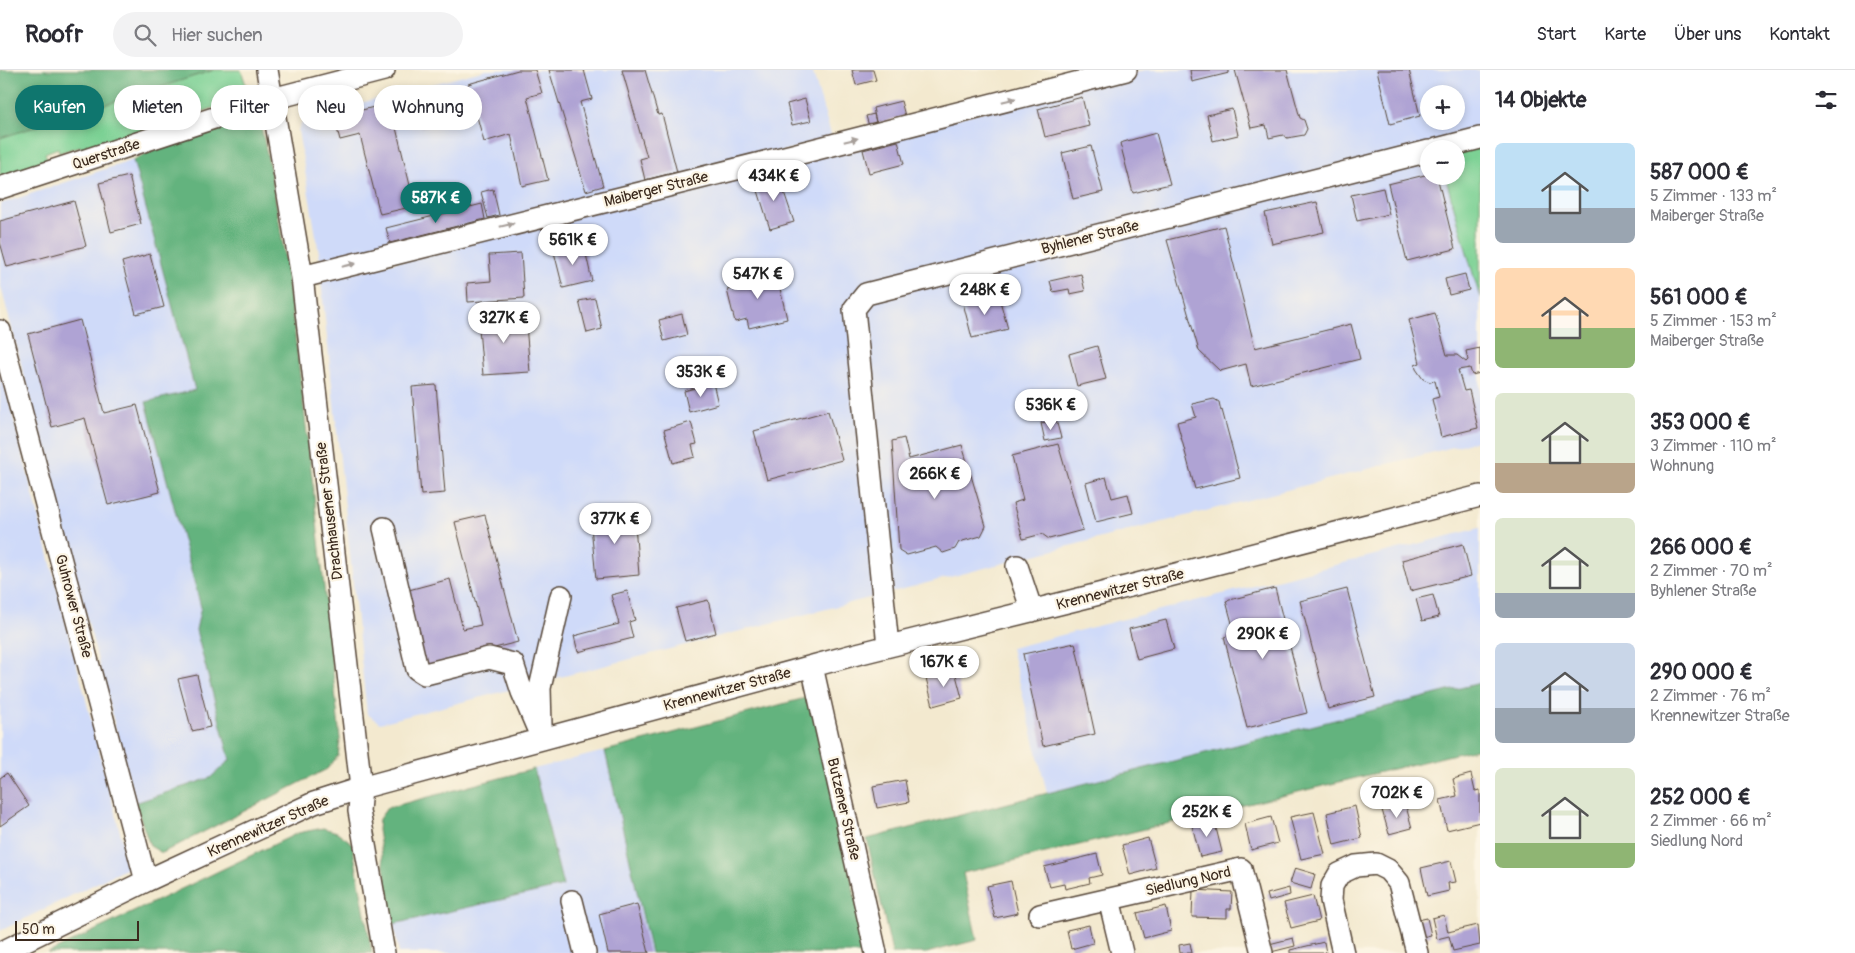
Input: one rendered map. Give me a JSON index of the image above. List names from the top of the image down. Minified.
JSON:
{"streets":{"street":["Querstraße","Maiberger Straße","Byhlener Straße","Drachhausener Straße","Krennewitzer Straße","Guhrower Straße","Butzener Straße","Siedlung Nord"]},"crossings":[["Maiberger Straße","Drachhausener Straße"],["Byhlener Straße","Krennewitzer Straße"],["Drachhausener Straße","Krennewitzer Straße"],["Krennewitzer Straße","Guhrower Straße"],["Krennewitzer Straße","Butzener Straße"]],"one_way":["Maiberger Straße"],"scale_bar":"50 m","page":{"header":"Roofr","search":"Hier suchen","nav":["Start","Karte","Über uns","Kontakt"],"heading":"14 Objekte","map_buttons":["+","−"],"chip":["Kaufen","Mieten","Filter","Neu","Wohnung"],"list":[{"name":"587 000 €","note":"5 Zimmer · 133 m² · Maiberger Straße"},{"name":"561 000 €","note":"5 Zimmer · 153 m² · Maiberger Straße"},{"name":"353 000 €","note":"3 Zimmer · 110 m² · Wohnung"},{"name":"266 000 €","note":"2 Zimmer · 70 m² · Byhlener Straße"},{"name":"290 000 €","note":"2 Zimmer · 76 m² · Krennewitzer Straße"},{"name":"252 000 €","note":"2 Zimmer · 66 m² · Siedlung Nord"}],"price":["434K €","587K €","561K €","547K €","248K €","327K €","353K €","536K €","266K €","377K €","290K €","167K €","702K €","252K €"],"scale":"50 m"}}
